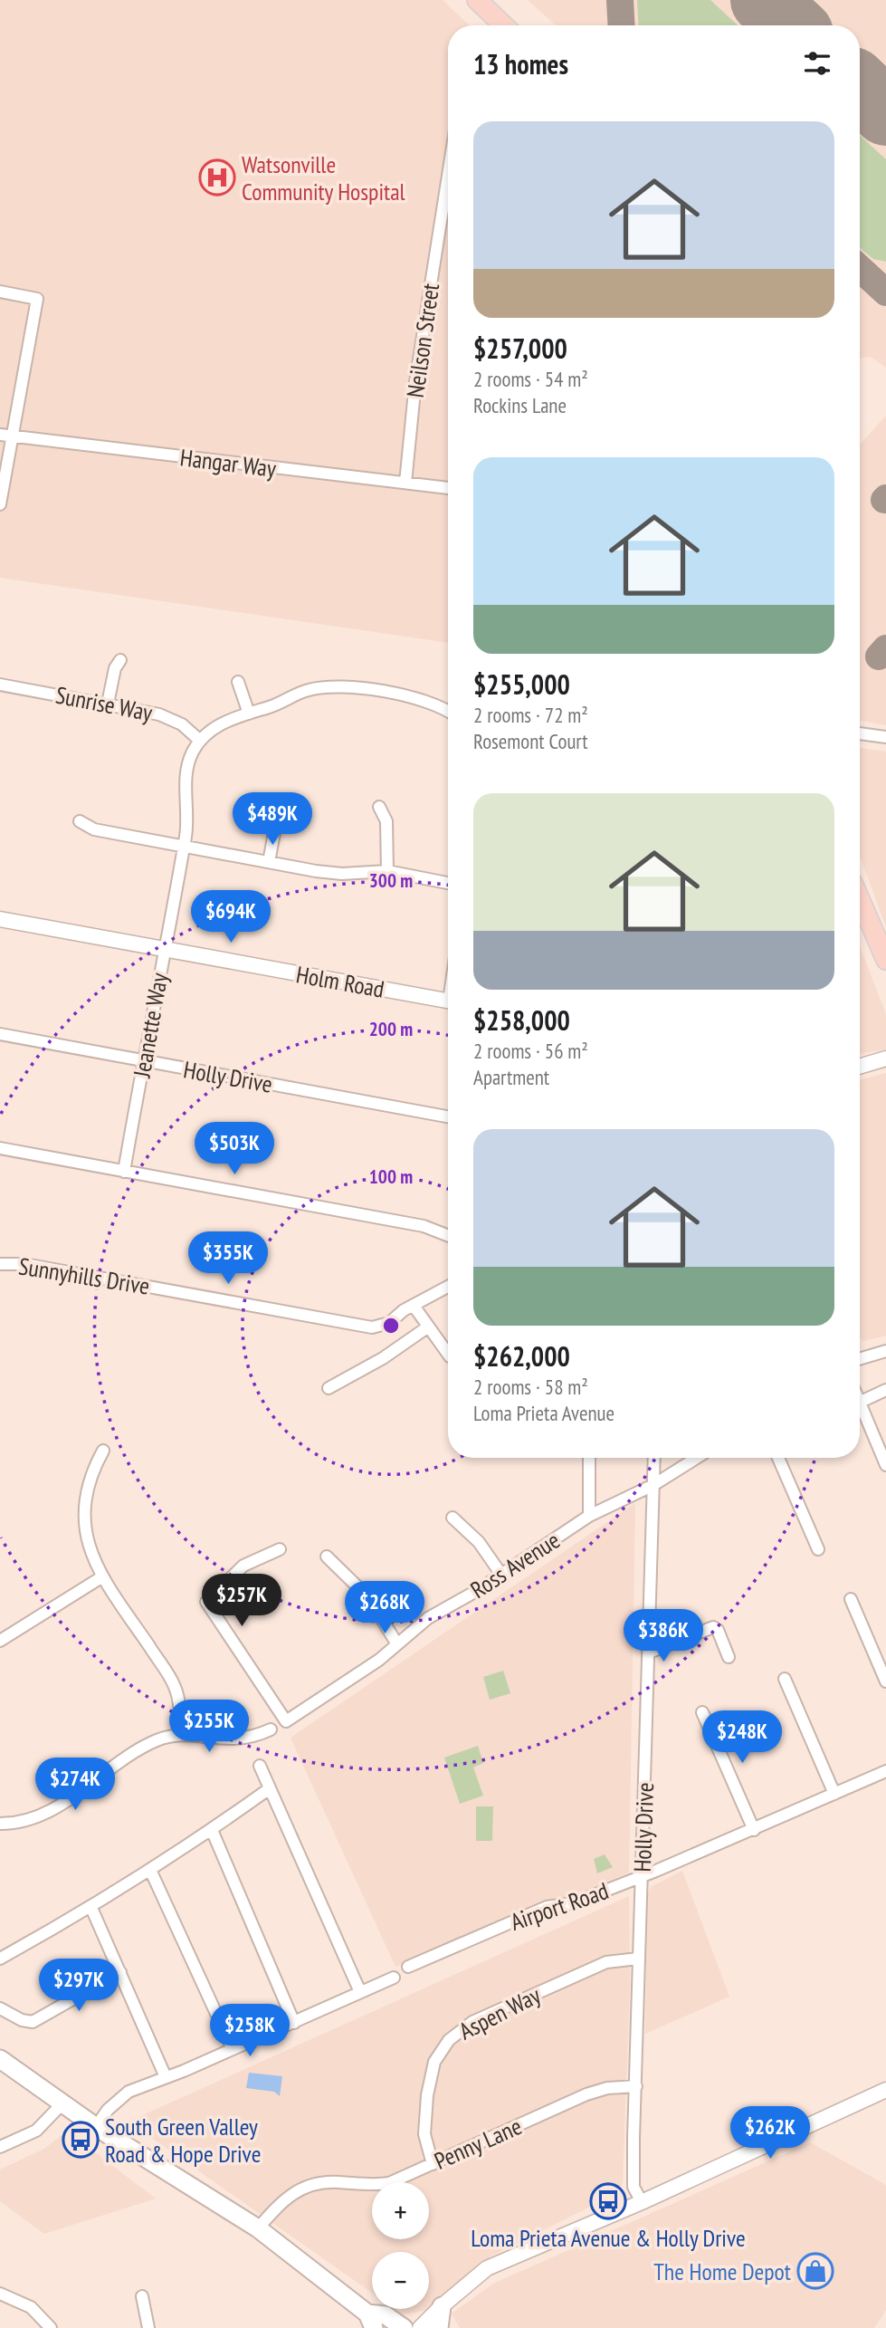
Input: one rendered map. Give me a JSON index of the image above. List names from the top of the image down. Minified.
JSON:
{"streets":{"street":["Neilson Street","Hangar Way","Sunrise Way","Holm Road","Jeanette Way","Holly Drive","Sunnyhills Drive","Ross Avenue","Airport Road","Aspen Way","Penny Lane"]},"crossings":[["Neilson Street","Hangar Way"],["Sunrise Way","Jeanette Way"],["Holm Road","Jeanette Way"],["Jeanette Way","Holly Drive"],["Holly Drive","Ross Avenue"],["Holly Drive","Airport Road"],["Holly Drive","Aspen Way"],["Holly Drive","Penny Lane"],["Aspen Way","Penny Lane"]],"places":{"hospital":["Watsonville Community Hospital"],"bus stop":["South Green Valley Road & Hope Drive","Loma Prieta Avenue & Holly Drive"],"shop":["The Home Depot"]},"page":{"heading":"13 homes","list":[{"name":"$257,000","note":"2 rooms · 54 m² · Rockins Lane"},{"name":"$255,000","note":"2 rooms · 72 m² · Rosemont Court"},{"name":"$258,000","note":"2 rooms · 56 m² · Apartment"},{"name":"$262,000","note":"2 rooms · 58 m² · Loma Prieta Avenue"}],"price":["$489K","$694K","$503K","$355K","$257K","$268K","$386K","$255K","$248K","$274K","$297K","$258K","$262K"],"map_buttons":["+","−"]},"rings":["300 m","200 m","100 m"]}
